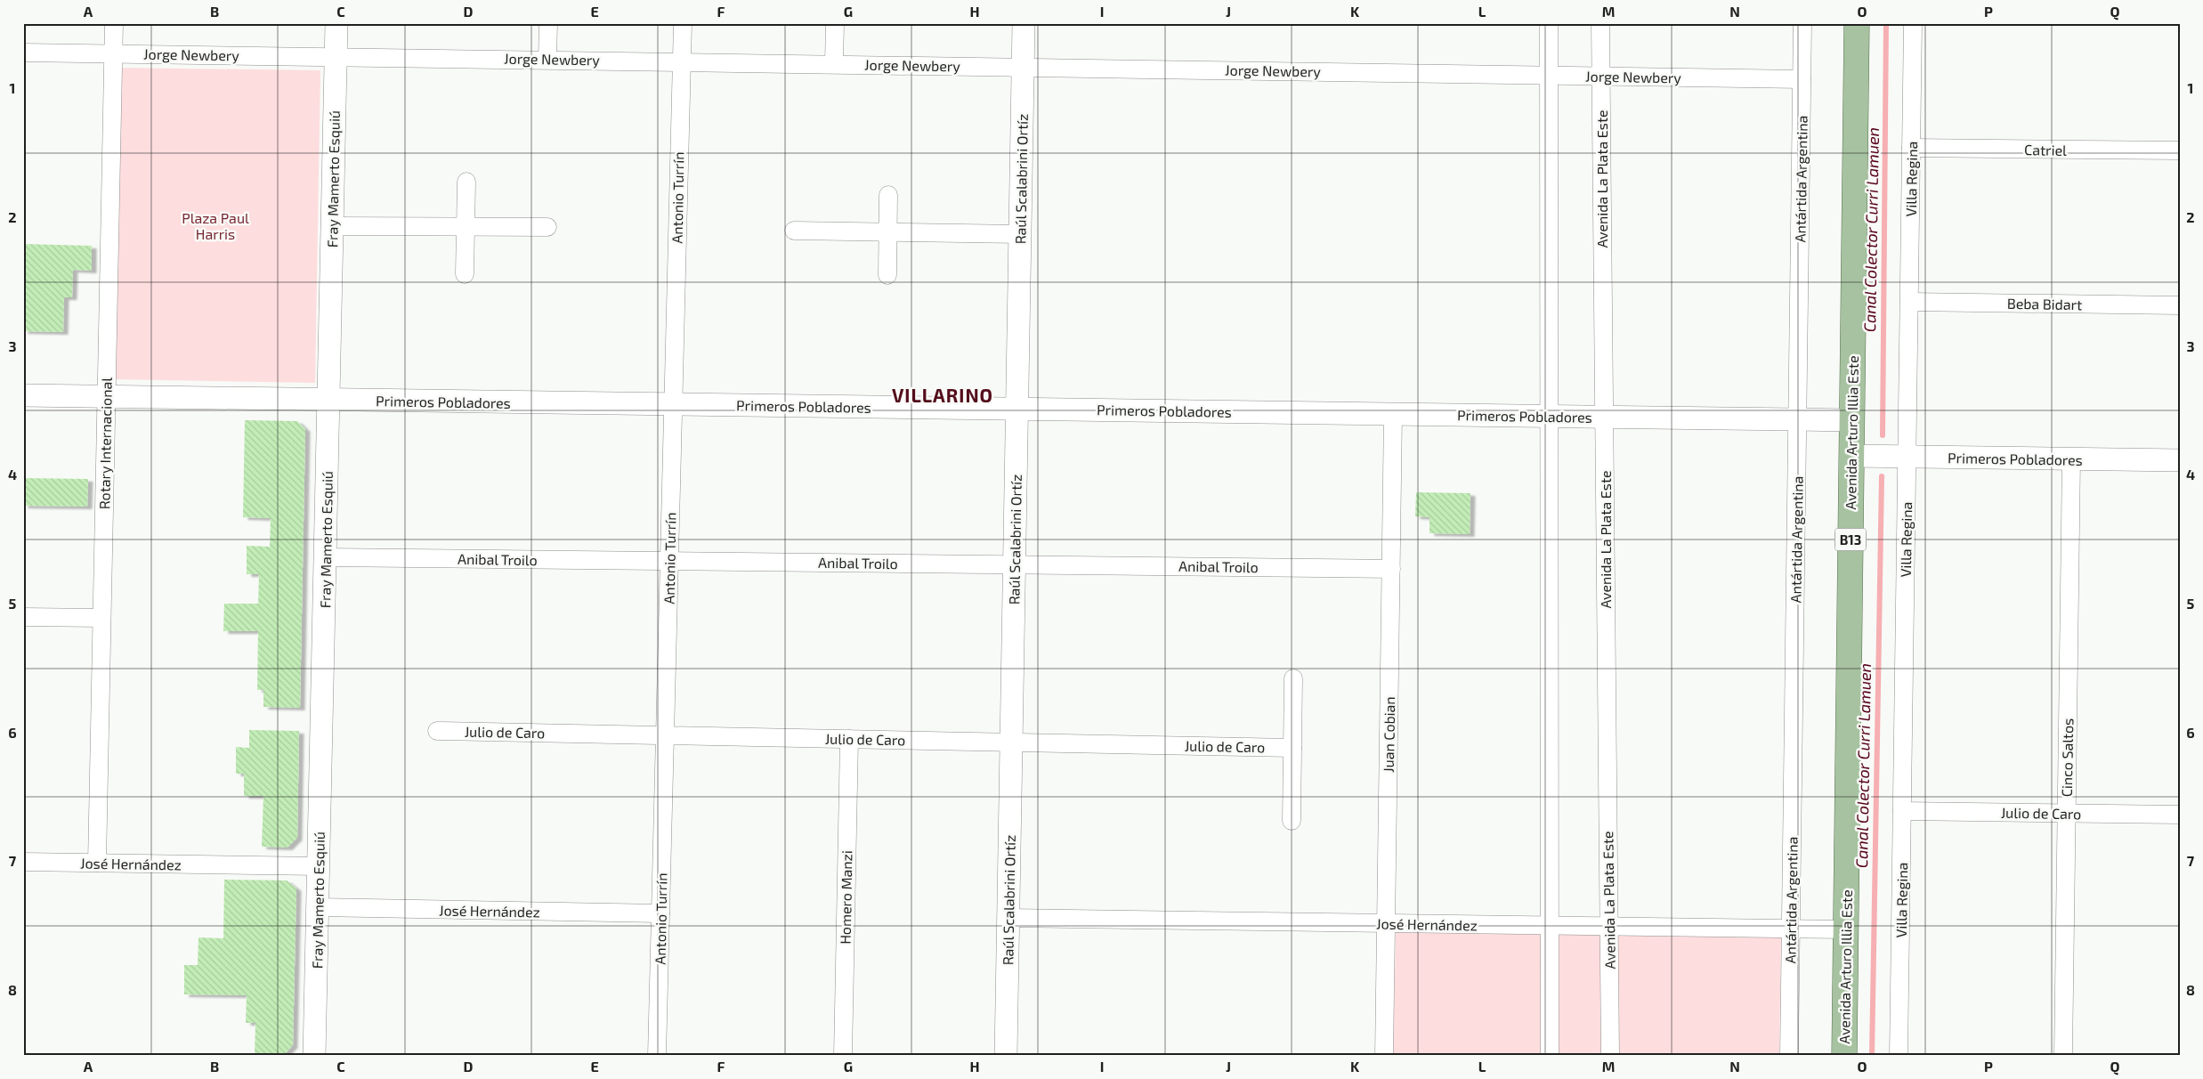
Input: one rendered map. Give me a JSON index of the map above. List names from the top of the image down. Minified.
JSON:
{"streets":{"main road":["Avenida Arturo Illia Este","B13"],"street":["Jorge Newbery","Catriel","Fray Mamerto Esquiú","Raúl Scalabrini Ortíz","Avenida La Plata Este","Antártida Argentina","Villa Regina","Antonio Turrín","Beba Bidart","Primeros Pobladores","Rotary Internacional","Anibal Troilo","Julio de Caro","Juan Cobian","Cinco Saltos","José Hernández","Homero Manzi"]},"crossings":[["Jorge Newbery","Fray Mamerto Esquiú"],["Jorge Newbery","Raúl Scalabrini Ortíz"],["Jorge Newbery","Avenida La Plata Este"],["Jorge Newbery","Antártida Argentina"],["Jorge Newbery","Antonio Turrín"],["Jorge Newbery","Rotary Internacional"],["Catriel","Villa Regina"],["Fray Mamerto Esquiú","Primeros Pobladores"],["Fray Mamerto Esquiú","Anibal Troilo"],["Fray Mamerto Esquiú","José Hernández"],["Raúl Scalabrini Ortíz","Primeros Pobladores"],["Raúl Scalabrini Ortíz","Anibal Troilo"],["Raúl Scalabrini Ortíz","Julio de Caro"],["Raúl Scalabrini Ortíz","José Hernández"],["Avenida La Plata Este","Primeros Pobladores"],["Avenida La Plata Este","José Hernández"],["Antártida Argentina","Primeros Pobladores"],["Antártida Argentina","José Hernández"],["Villa Regina","Beba Bidart"],["Villa Regina","Primeros Pobladores"],["Villa Regina","Julio de Caro"],["Antonio Turrín","Primeros Pobladores"],["Antonio Turrín","Anibal Troilo"],["Antonio Turrín","Julio de Caro"],["Antonio Turrín","José Hernández"],["Primeros Pobladores","Avenida Arturo Illia Este"],["Primeros Pobladores","Rotary Internacional"],["Primeros Pobladores","Juan Cobian"],["Primeros Pobladores","Cinco Saltos"],["Avenida Arturo Illia Este","José Hernández"],["Rotary Internacional","José Hernández"],["Anibal Troilo","Juan Cobian"],["Julio de Caro","Cinco Saltos"],["Julio de Caro","Homero Manzi"],["Juan Cobian","José Hernández"]],"districts":["VILLARINO"],"water":["Canal Colector Curri Lamuen"],"parks":["Plaza Paul Harris"],"grid":{"columns":["A","B","C","D","E","F","G","H","I","J","K","L","M","N","O","P","Q"],"rows":["1","2","3","4","5","6","7","8"]}}
